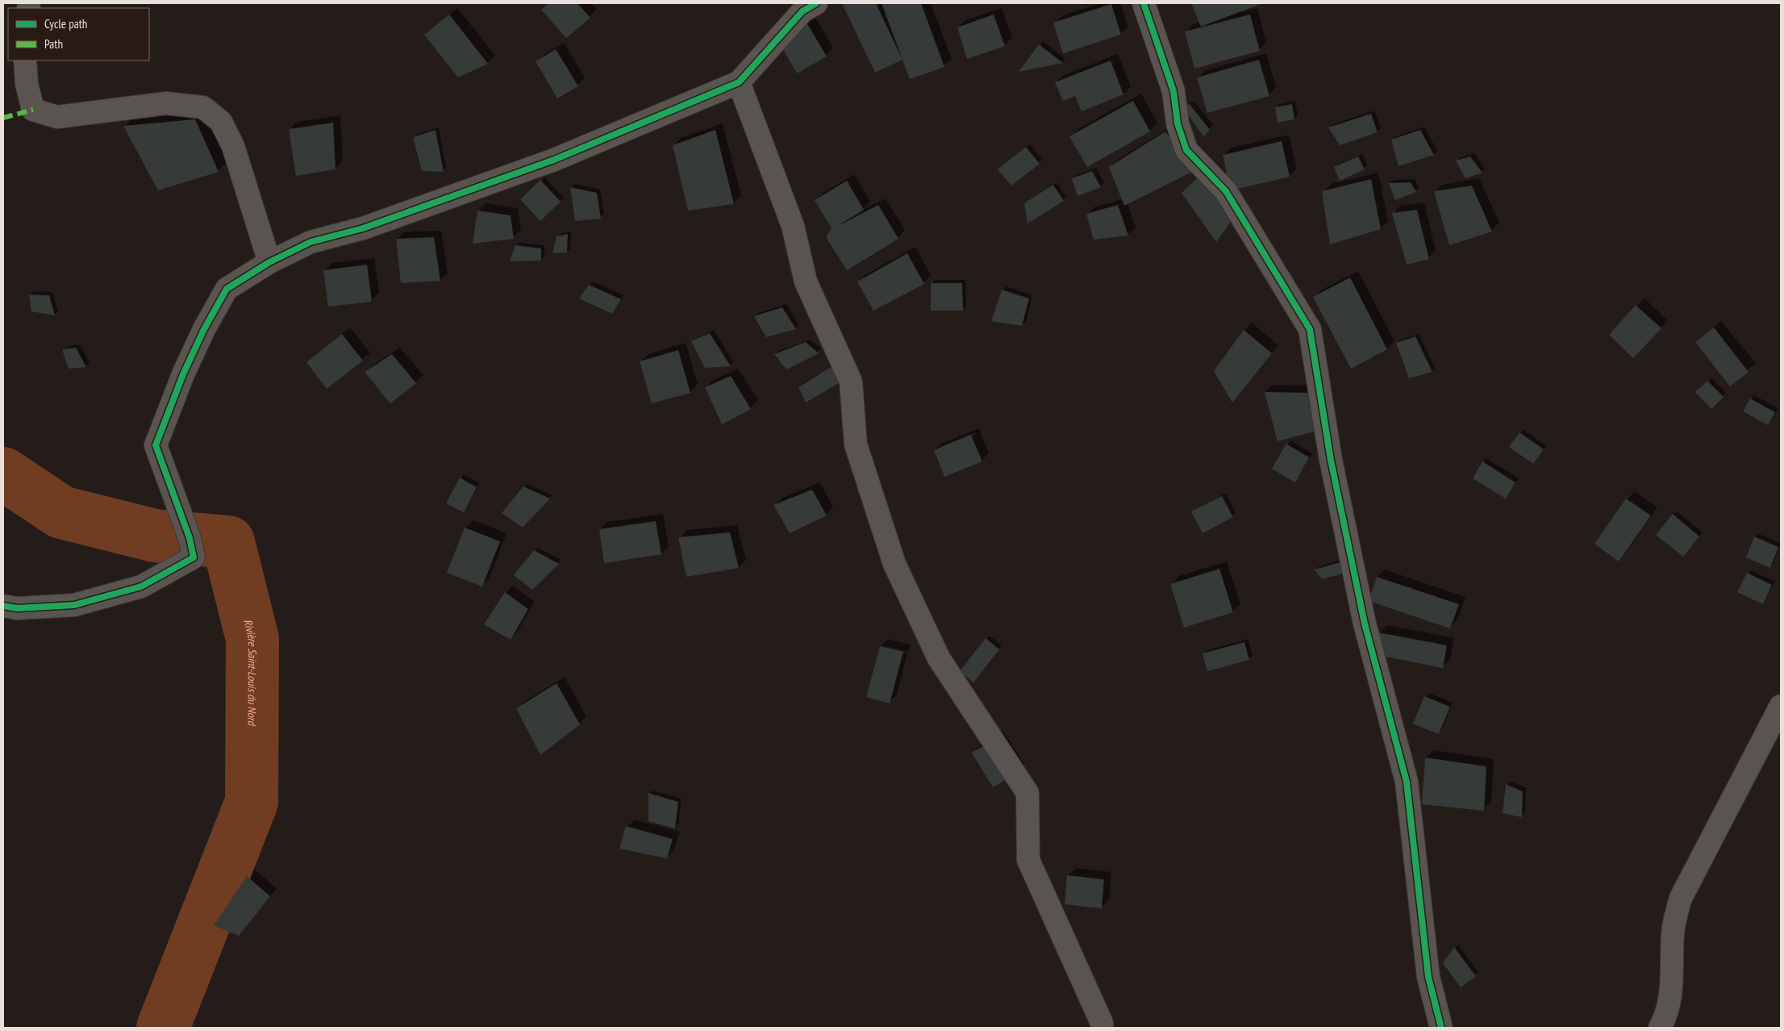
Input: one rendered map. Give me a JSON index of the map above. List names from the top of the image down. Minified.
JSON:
{"water":["Rivière Saint-Louis du Nord"],"legend":["Cycle path","Path"]}
